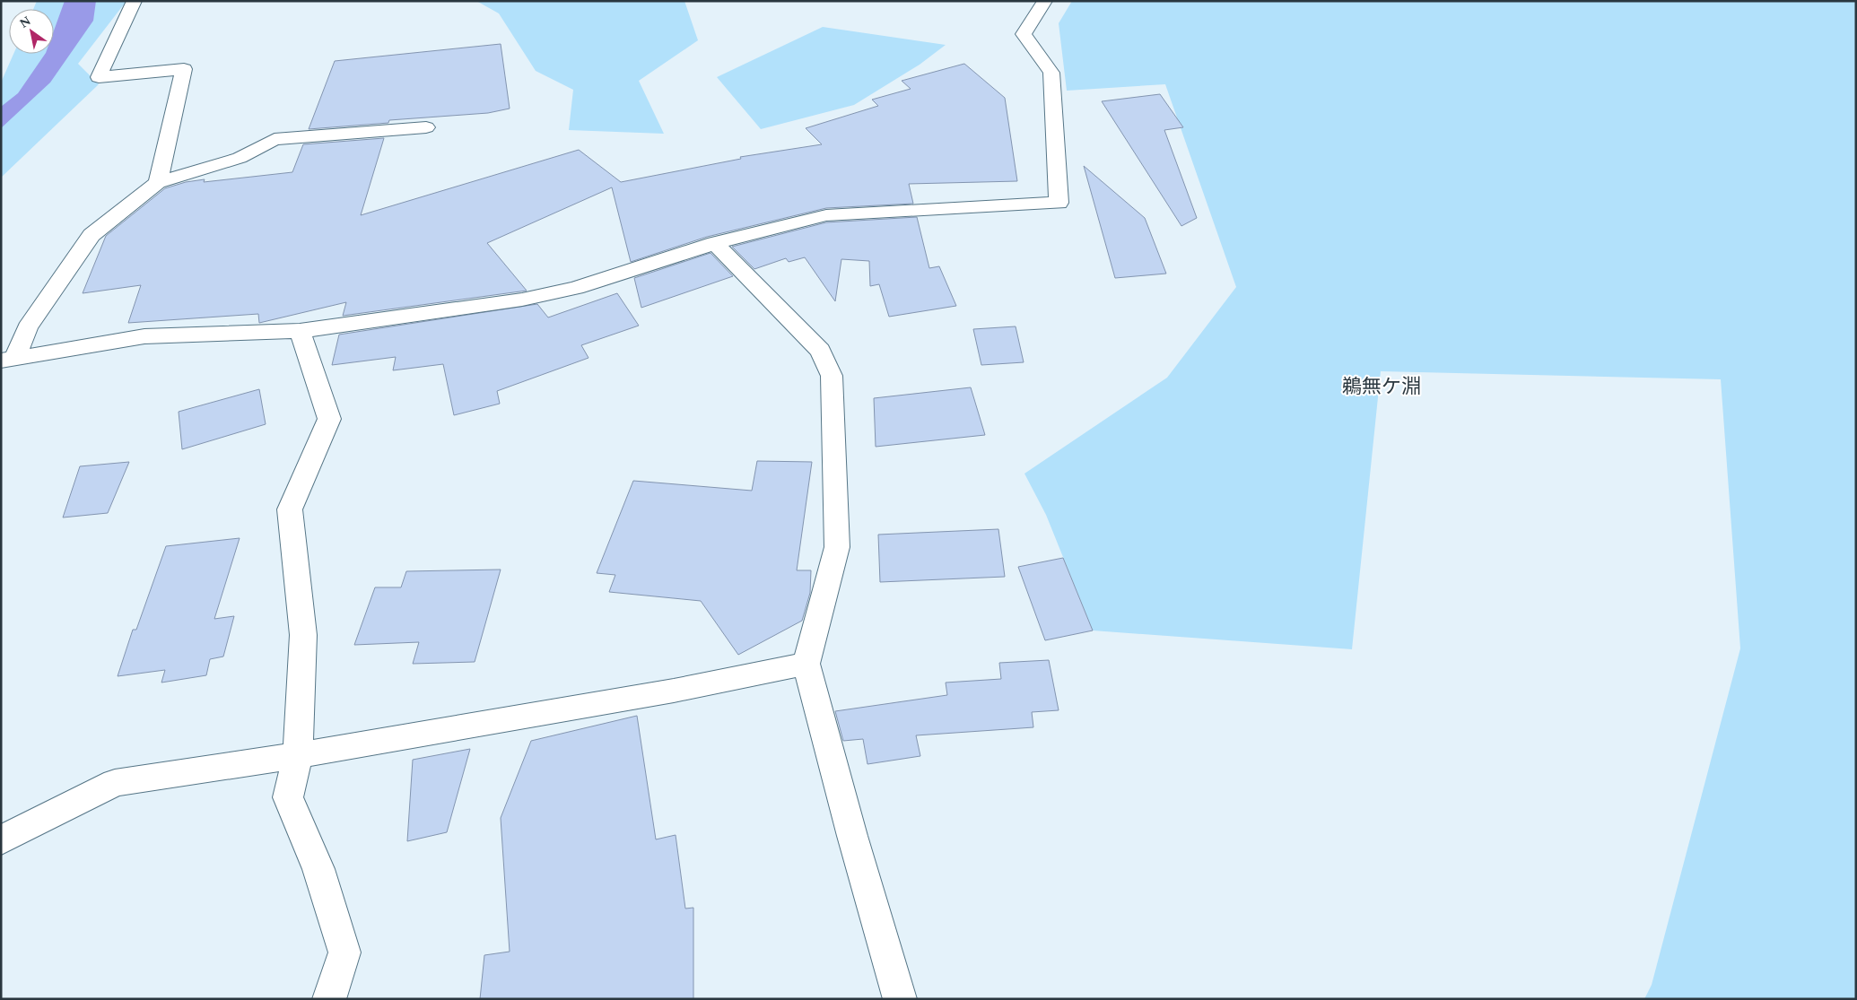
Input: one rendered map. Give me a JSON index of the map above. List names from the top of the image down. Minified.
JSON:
{"districts":["鵜無ケ淵"],"north":"top left"}
